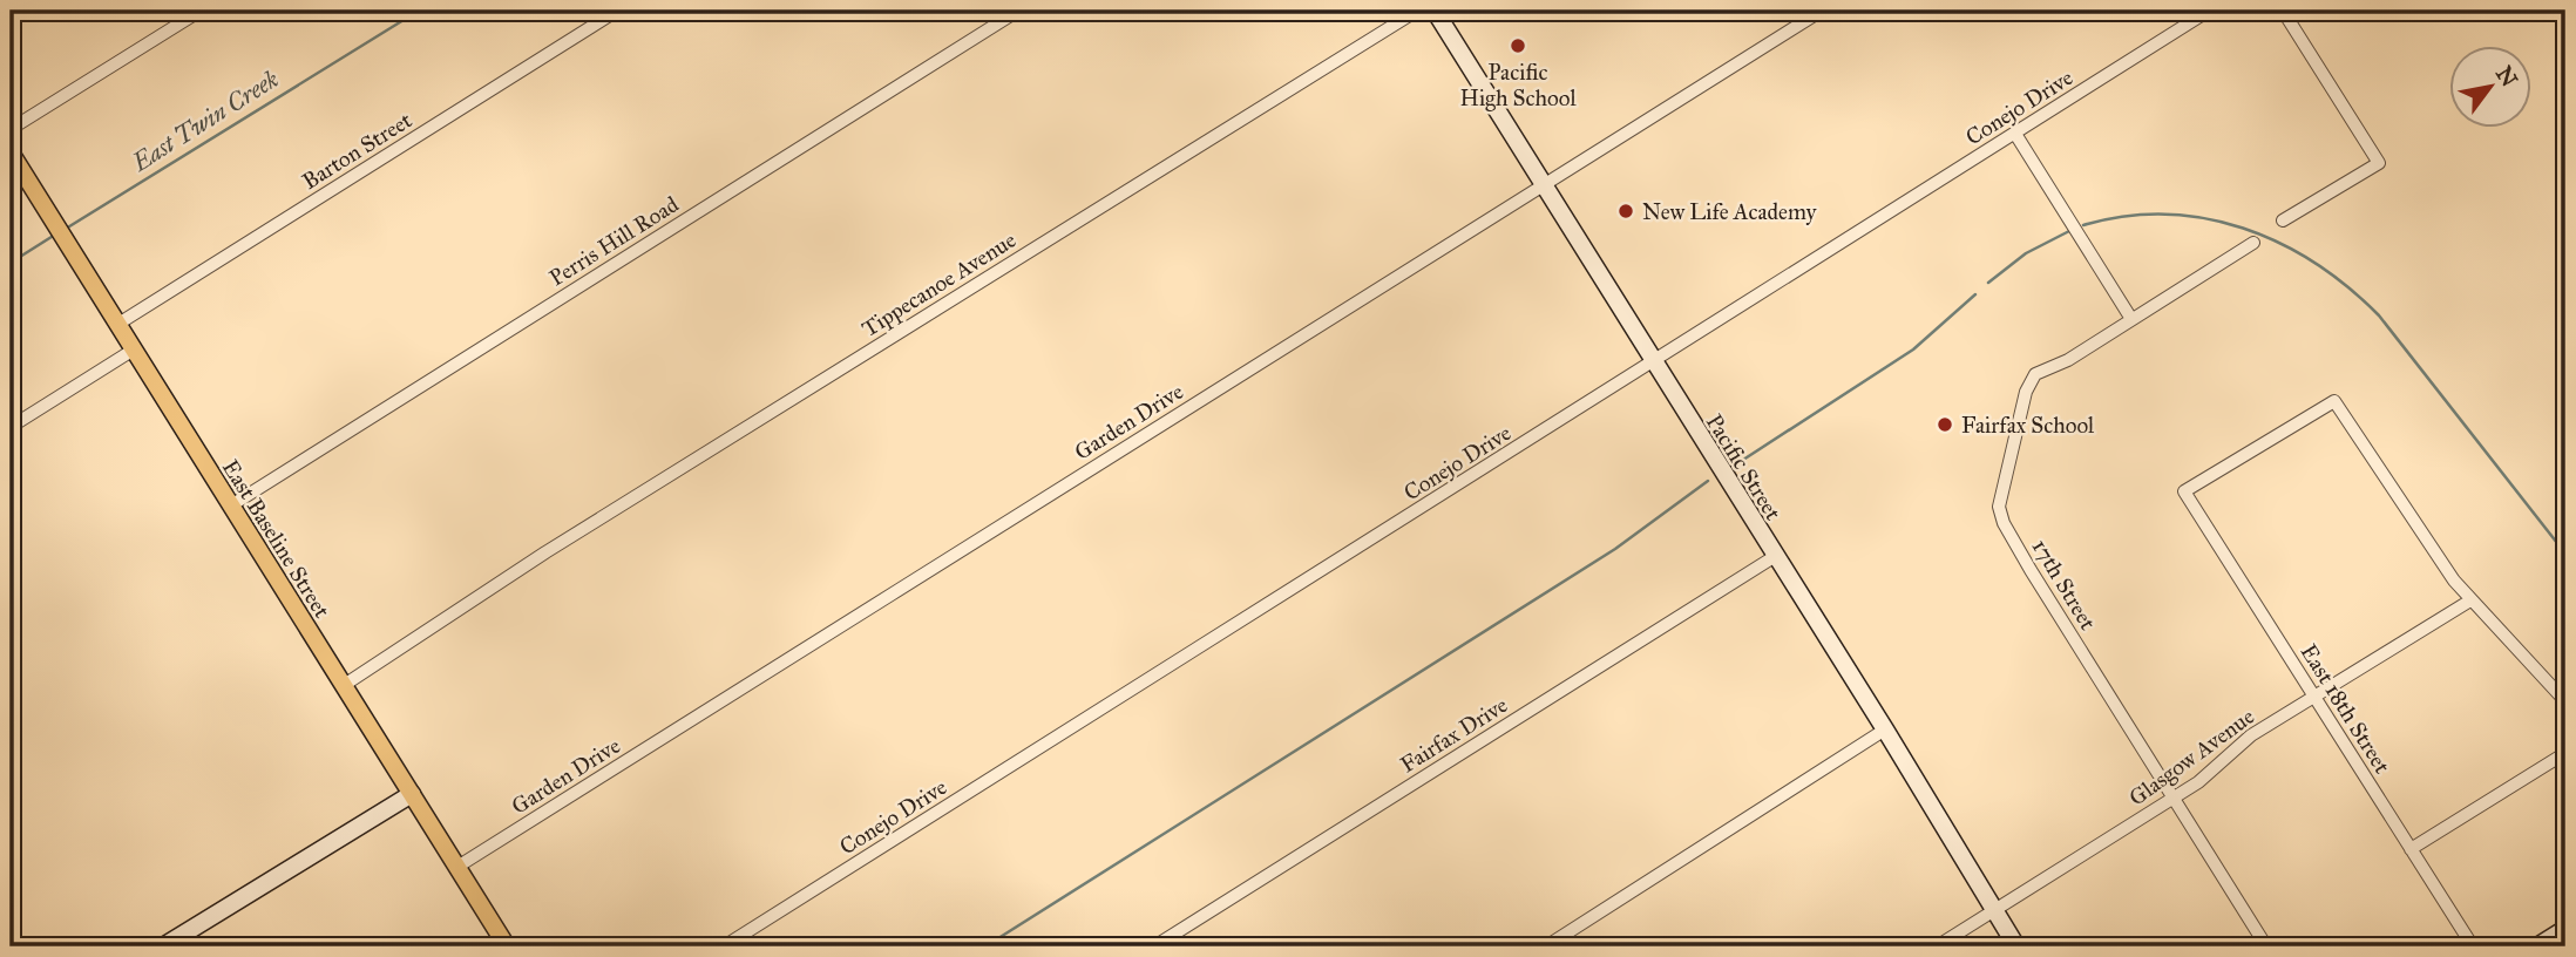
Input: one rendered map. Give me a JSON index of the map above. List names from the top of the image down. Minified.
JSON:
{"streets":{"main road":["East Baseline Street"],"street":["Conejo Drive","Barton Street","Perris Hill Road","Tippecanoe Avenue","Garden Drive","Pacific Street","17th Street","East 18th Street","Fairfax Drive","Glasgow Avenue"]},"crossings":[["Conejo Drive","Pacific Street"],["Barton Street","East Baseline Street"],["Perris Hill Road","East Baseline Street"],["Tippecanoe Avenue","East Baseline Street"],["Garden Drive","Pacific Street"],["Garden Drive","East Baseline Street"],["Pacific Street","Fairfax Drive"],["Pacific Street","Glasgow Avenue"],["17th Street","Glasgow Avenue"],["East 18th Street","Glasgow Avenue"]],"water":["East Twin Creek"],"places":["Pacific High School","New Life Academy","Fairfax School"],"north":"top right"}
